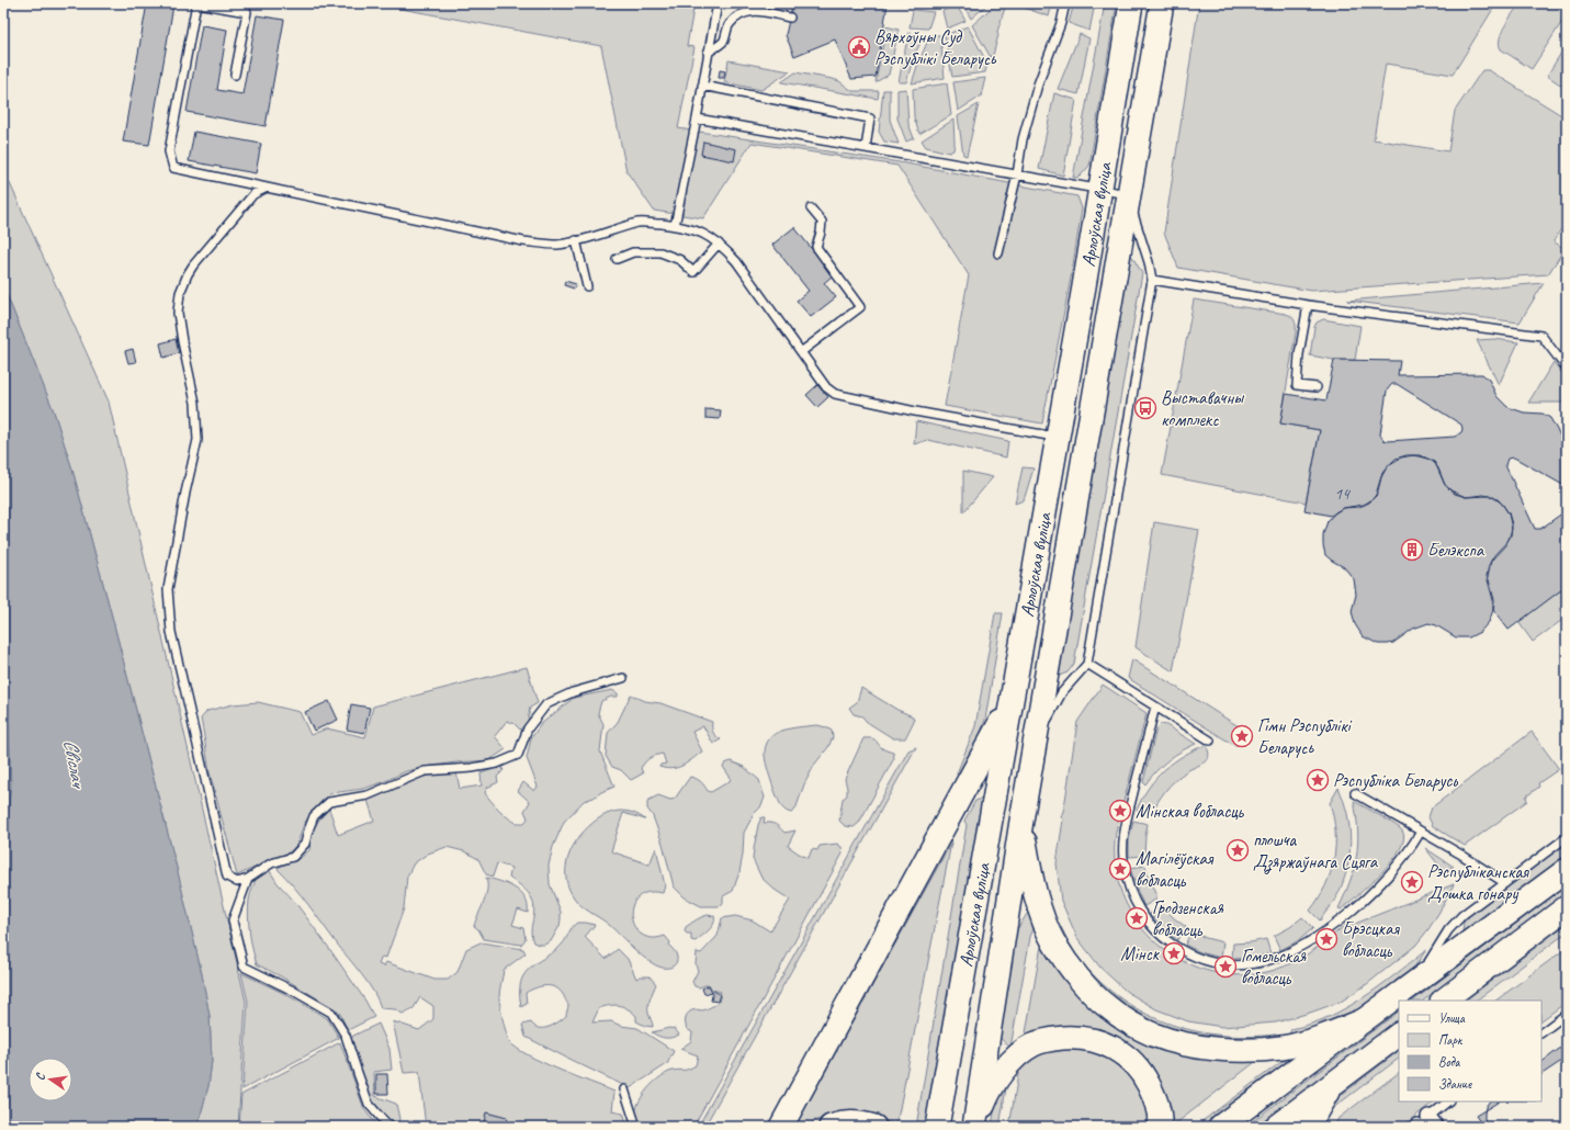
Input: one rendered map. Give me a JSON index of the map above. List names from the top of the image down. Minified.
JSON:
{"streets":{"main road":["Арлоўская вуліца"]},"water":["Свіслач"],"places":{"public building":["Вярхоўны Суд Рэспублікі Беларусь"],"bus stop":["Выставачны комплекс"],"building":["Белэкспа"],"place":["Гімн Рэспублікі Беларусь","Рэспубліка Беларусь","Мінская вобласць","плошча Дзяржаўнага Сцяга","Магілёўская вобласць","Рэспубліканская Дошка гонару","Гродзенская вобласць","Брэсцкая вобласць","Мінск","Гомельская вобласць"]},"house_numbers":["14"],"legend":["Улица","Парк","Вода","Здание"],"north":"left"}
